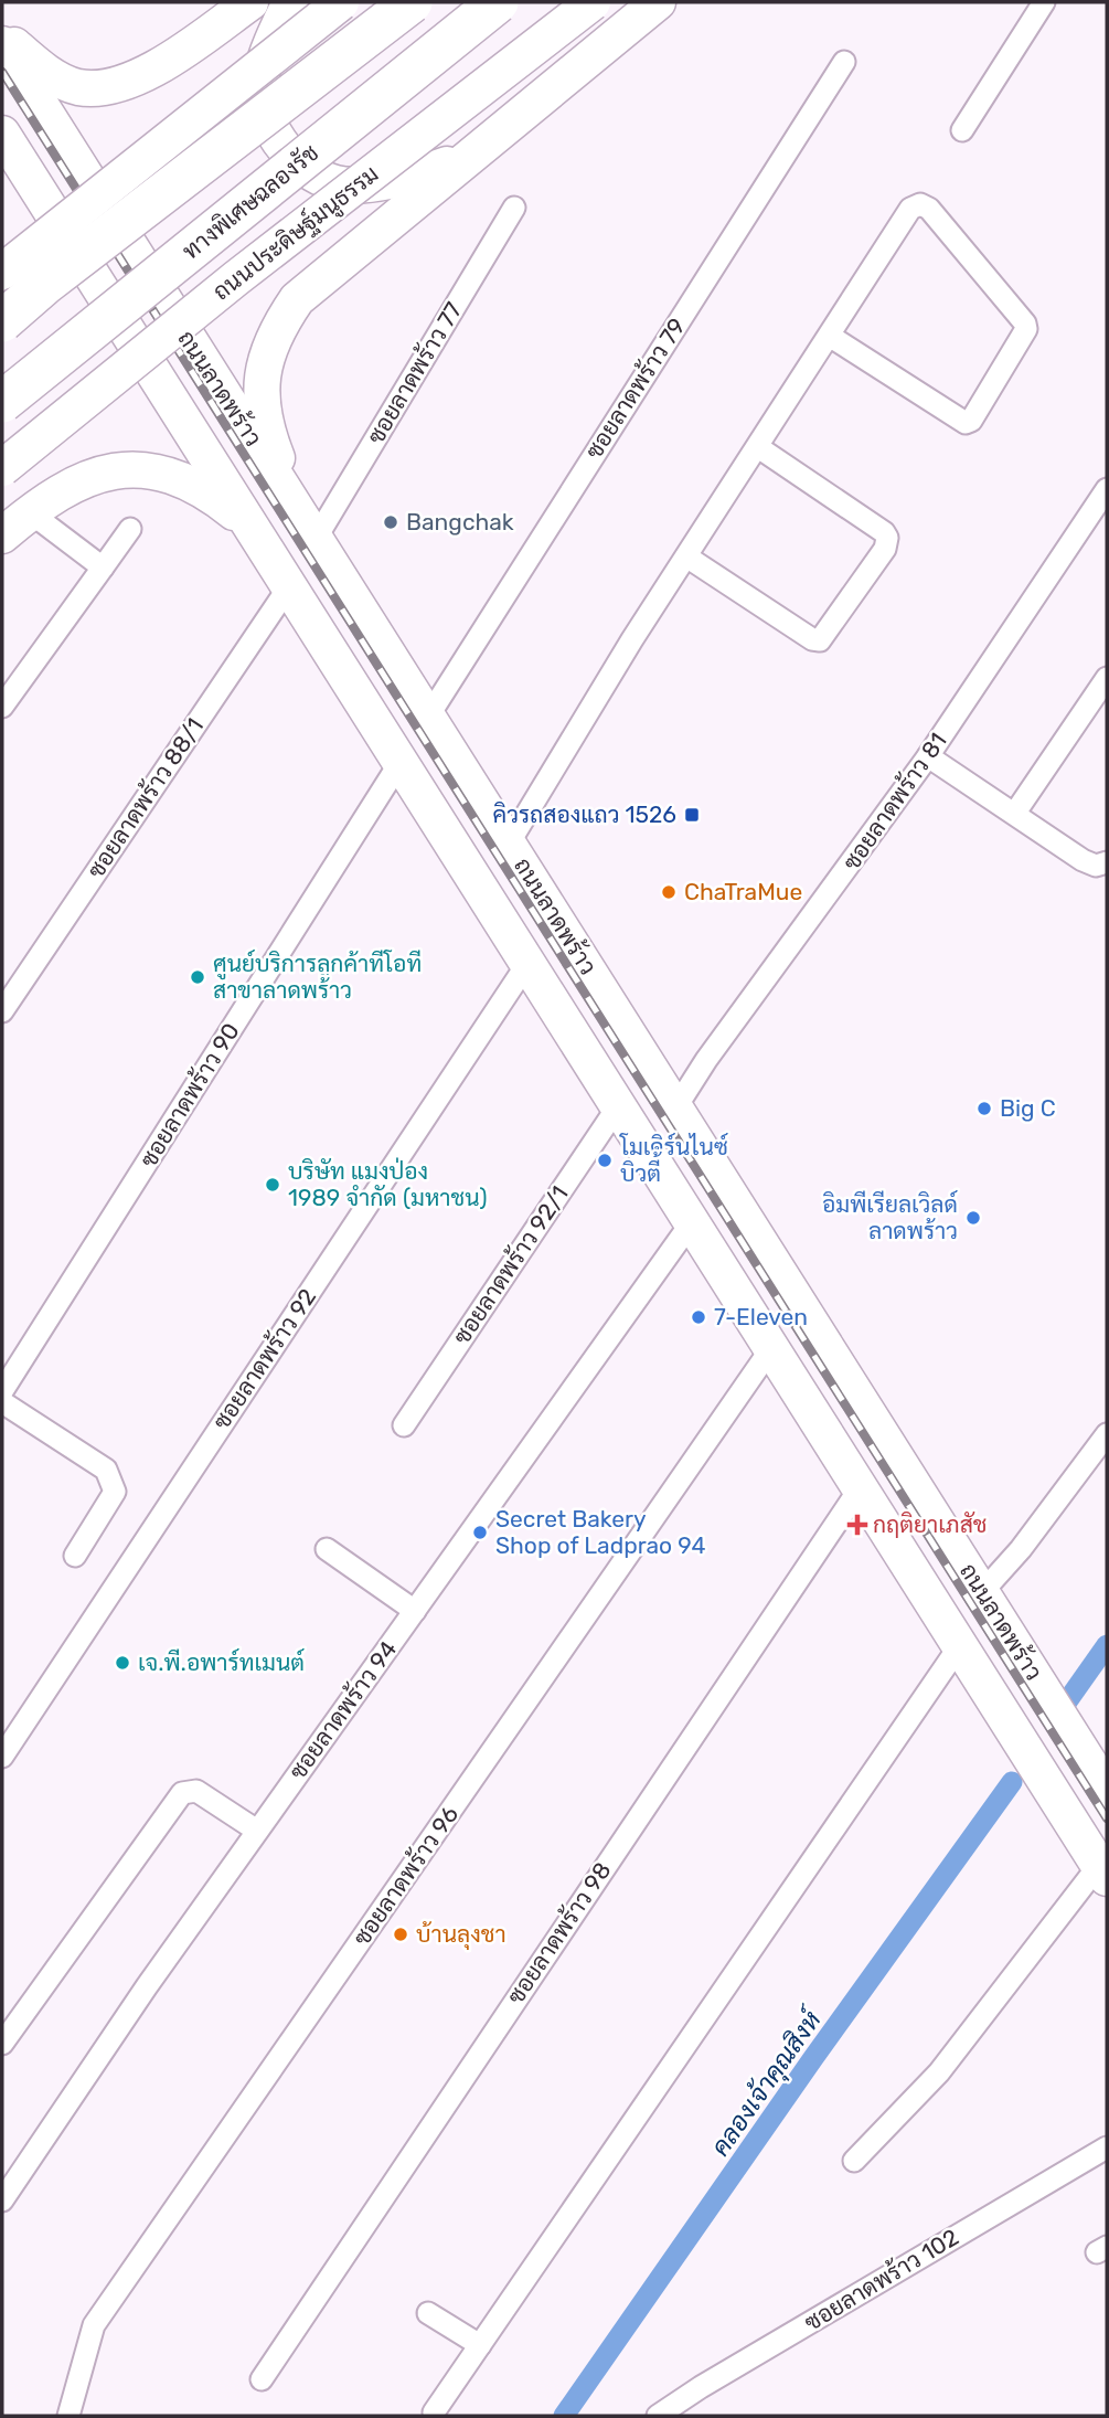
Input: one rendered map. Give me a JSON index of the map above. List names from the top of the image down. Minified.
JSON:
{"streets":{"highway":["ทางพิเศษฉลองรัช"],"main road":["ถนนประดิษฐ์มนูธรรม","ถนนลาดพร้าว"],"street":["ซอยลาดพร้าว 77","ซอยลาดพร้าว 79","ซอยลาดพร้าว 88/1","ซอยลาดพร้าว 81","ซอยลาดพร้าว 90","ซอยลาดพร้าว 92/1","ซอยลาดพร้าว 92","ซอยลาดพร้าว 94","ซอยลาดพร้าว 96","ซอยลาดพร้าว 98","ซอยลาดพร้าว 102"]},"crossings":[["ซอยลาดพร้าว 77","ถนนลาดพร้าว"],["ถนนลาดพร้าว","ซอยลาดพร้าว 79"],["ถนนลาดพร้าว","ซอยลาดพร้าว 88/1"],["ถนนลาดพร้าว","ซอยลาดพร้าว 81"],["ถนนลาดพร้าว","ซอยลาดพร้าว 90"],["ถนนลาดพร้าว","ซอยลาดพร้าว 92/1"],["ถนนลาดพร้าว","ซอยลาดพร้าว 92"],["ถนนลาดพร้าว","ซอยลาดพร้าว 94"],["ถนนลาดพร้าว","ซอยลาดพร้าว 96"],["ถนนลาดพร้าว","ซอยลาดพร้าว 98"]],"water":["คลองเจ้าคุณสิงห์"],"places":{"other":["Bangchak","ChaTraMue","ศูนย์บริการลูกค้าทีโอที สาขาลาดพร้าว","Big C","โมเดิร์นไนซ์ บิวตี้","บริษัท แมงป่อง 1989 จำกัด (มหาชน)","อิมพีเรียลเวิลด์ ลาดพร้าว","7-Eleven","Secret Bakery Shop of Ladprao 94","เจ.พี.อพาร์ทเมนต์","บ้านลุงชา"],"transit":["คิวรถสองแถว 1526"],"health":["กฤติยาเภสัช"]}}
